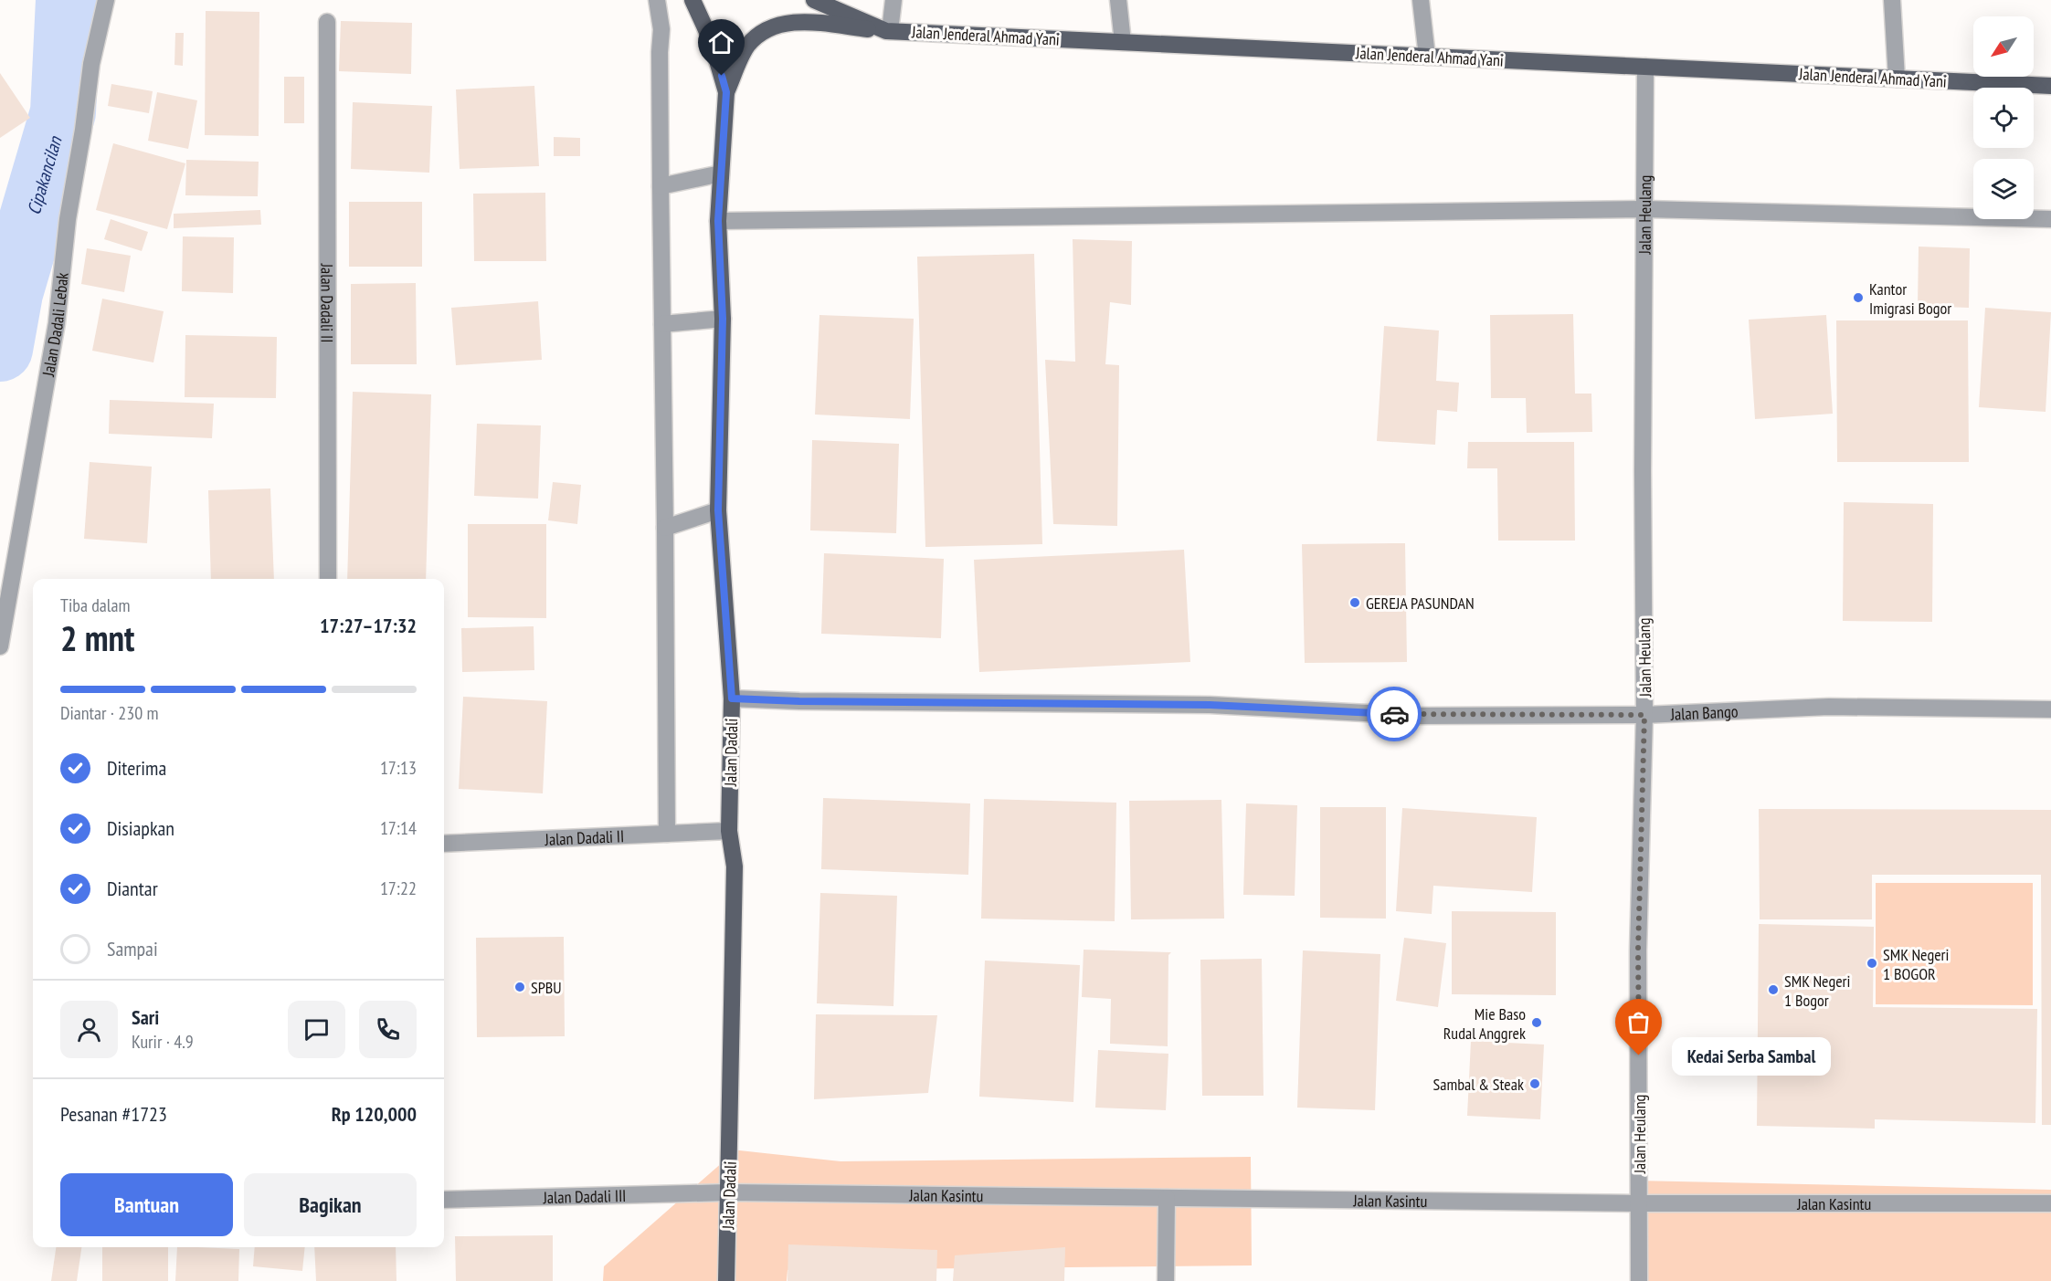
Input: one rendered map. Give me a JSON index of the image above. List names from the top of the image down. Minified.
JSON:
{"streets":{"main road":["Jalan Jenderal Ahmad Yani","Jalan Dadali"],"street":["Jalan Heulang","Jalan Dadali II","Jalan Dadali Lebak","Jalan Bango","Jalan Kasintu","Jalan Dadali III"]},"crossings":[["Jalan Jenderal Ahmad Yani","Jalan Heulang"],["Jalan Heulang","Jalan Bango"],["Jalan Heulang","Jalan Kasintu"],["Jalan Dadali II","Jalan Dadali"],["Jalan Bango","Jalan Dadali"],["Jalan Dadali","Jalan Kasintu"],["Jalan Dadali","Jalan Dadali III"],["Jalan Kasintu","Jalan Dadali III"]],"water":["Cipakancilan"],"places":["Kantor Imigrasi Bogor","GEREJA PASUNDAN","SMK Negeri 1 BOGOR","SPBU","SMK Negeri 1 Bogor","Mie Baso Rudal Anggrek","Kedai Serba Sambal","Sambal & Steak"],"north":"bottom left","page":{"heading":["2 mnt","Tiba dalam","17:27–17:32"],"panel":["Sari","Kurir · 4.9","Pesanan #1723","Rp 120,000"],"bar":"Diantar · 230 m","list":[["Diterima","17:13"],["Disiapkan","17:14"],["Diantar","17:22"],"Sampai"],"bubble":"Kedai Serba Sambal","buttons":["Bantuan","Bagikan"]}}
